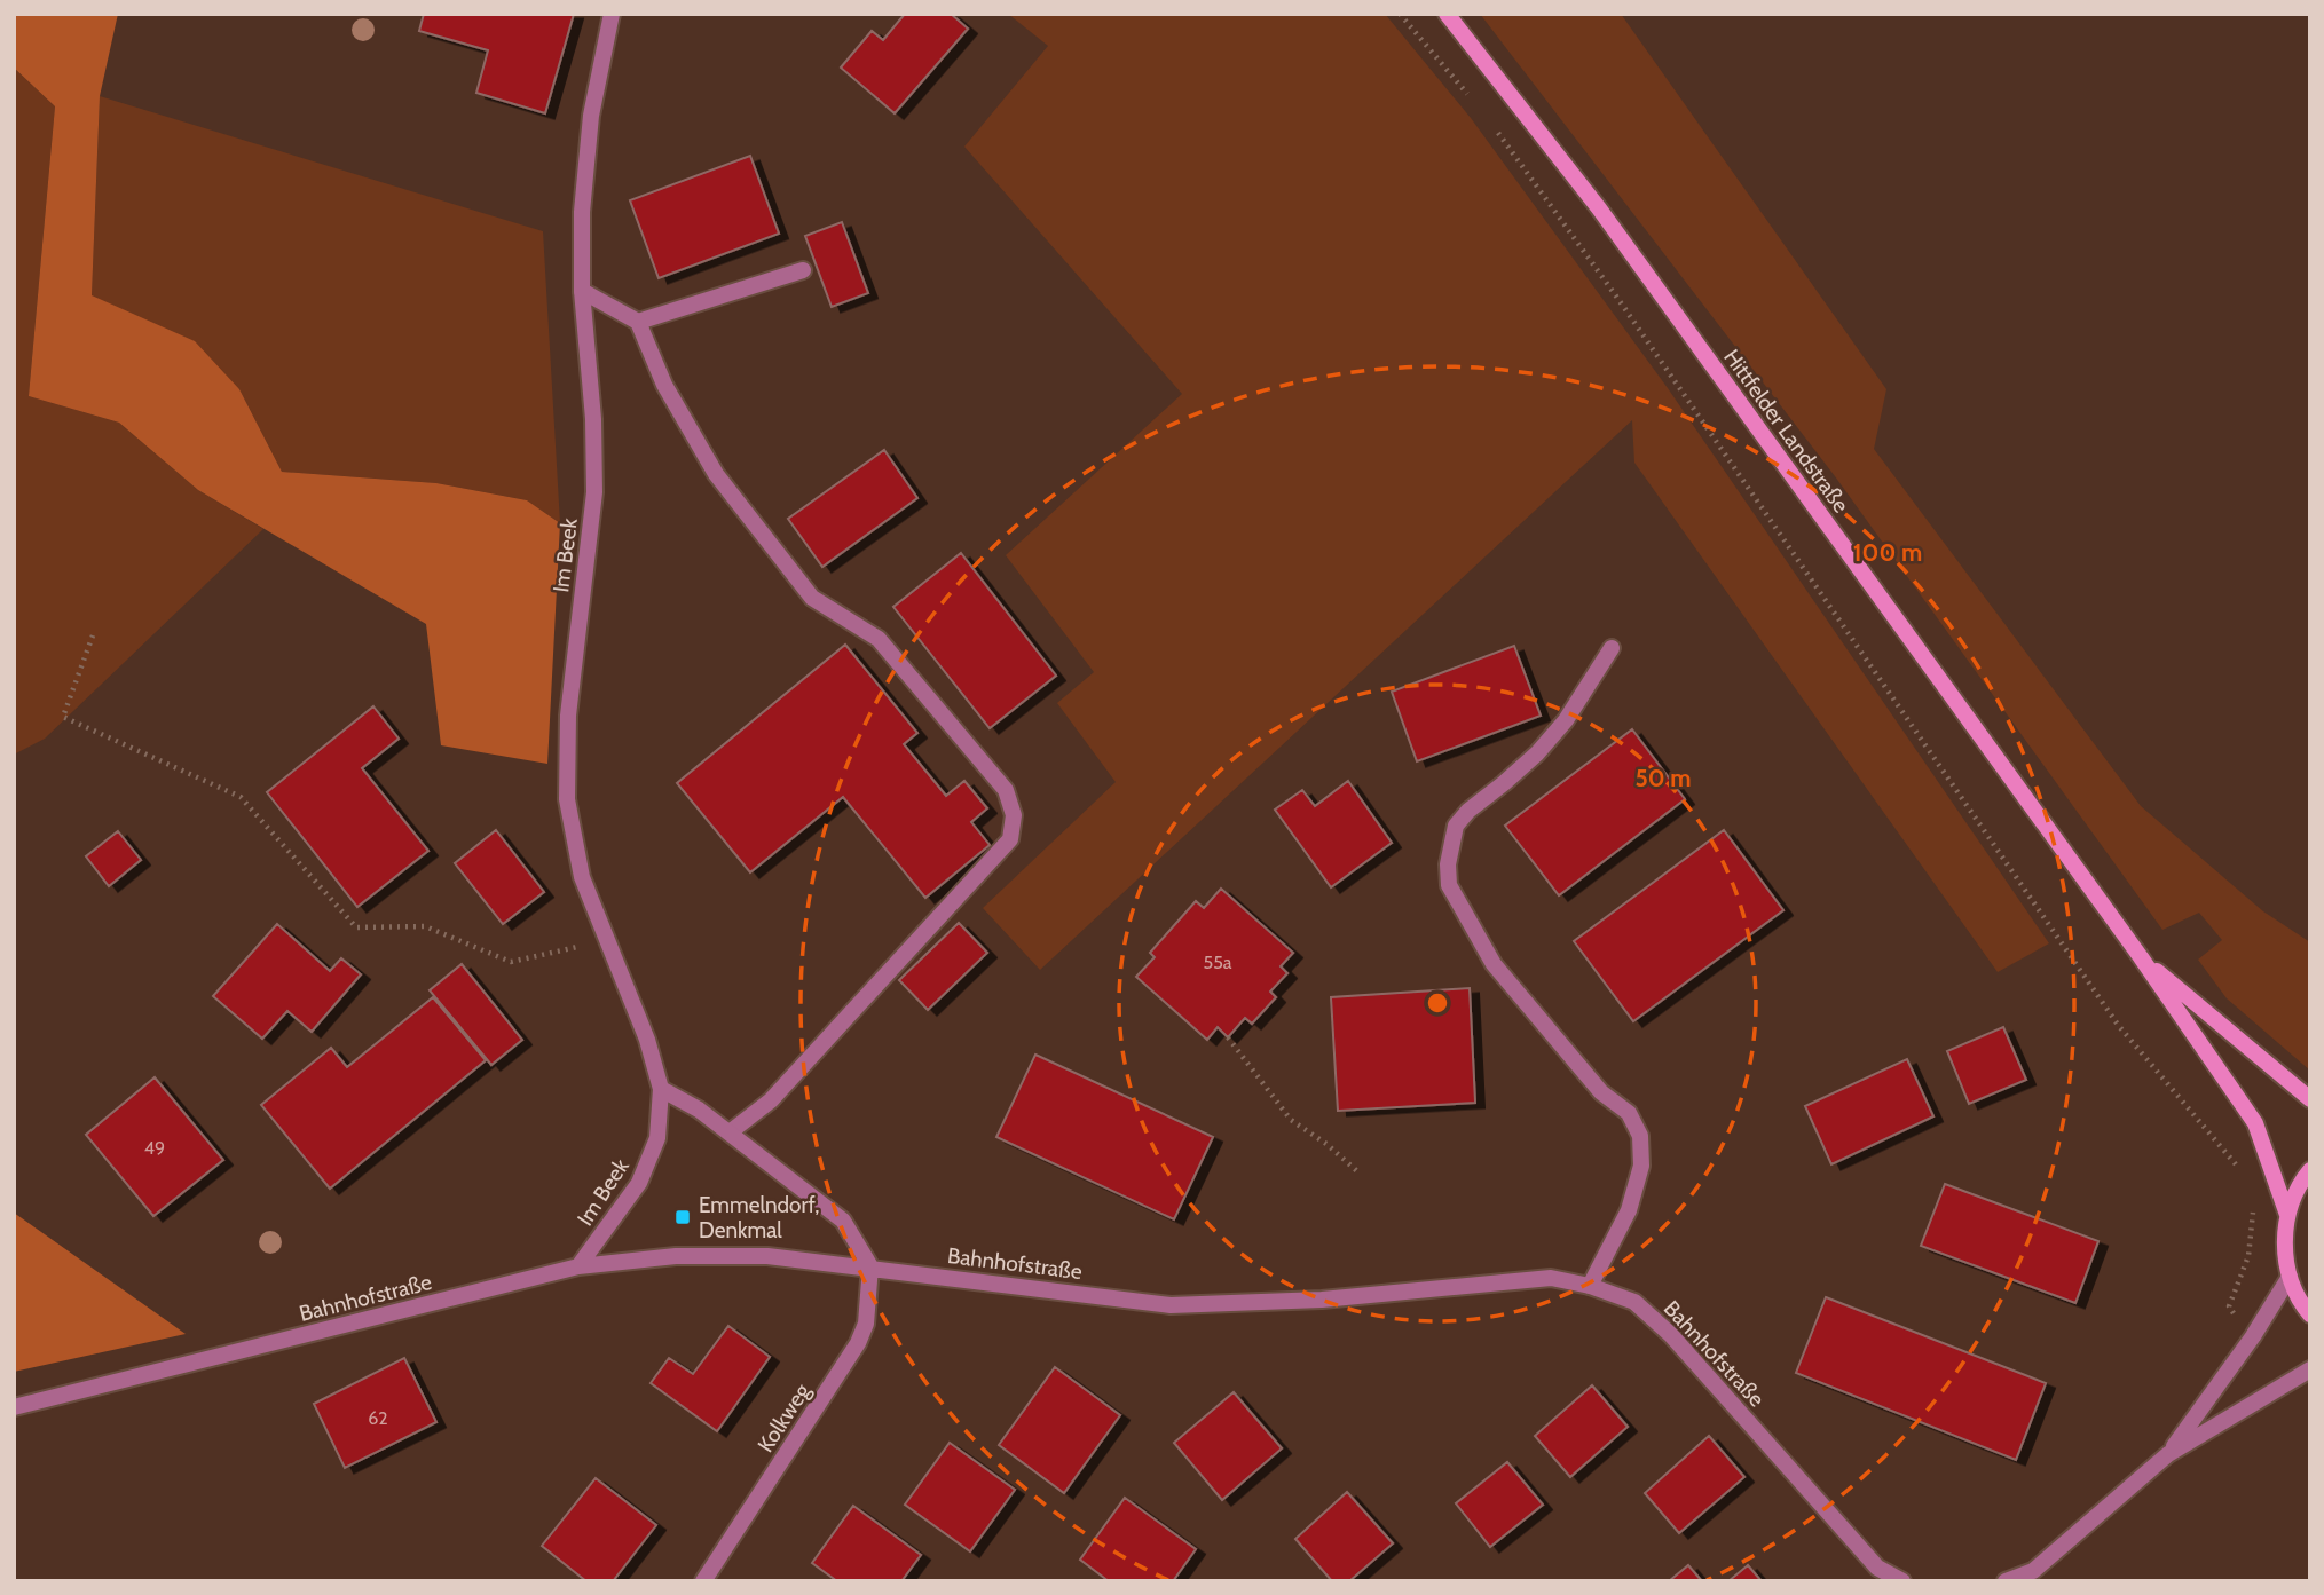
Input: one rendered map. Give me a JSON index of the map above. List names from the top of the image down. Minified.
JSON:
{"streets":{"main road":["Hittfelder Landstraße"],"street":["Im Beek","Bahnhofstraße","Kolkweg"]},"crossings":[["Im Beek","Bahnhofstraße"],["Bahnhofstraße","Kolkweg"]],"places":{"transit":["Emmelndorf, Denkmal"]},"house_numbers":["55a","49","62"],"rings":["100 m","50 m"]}
